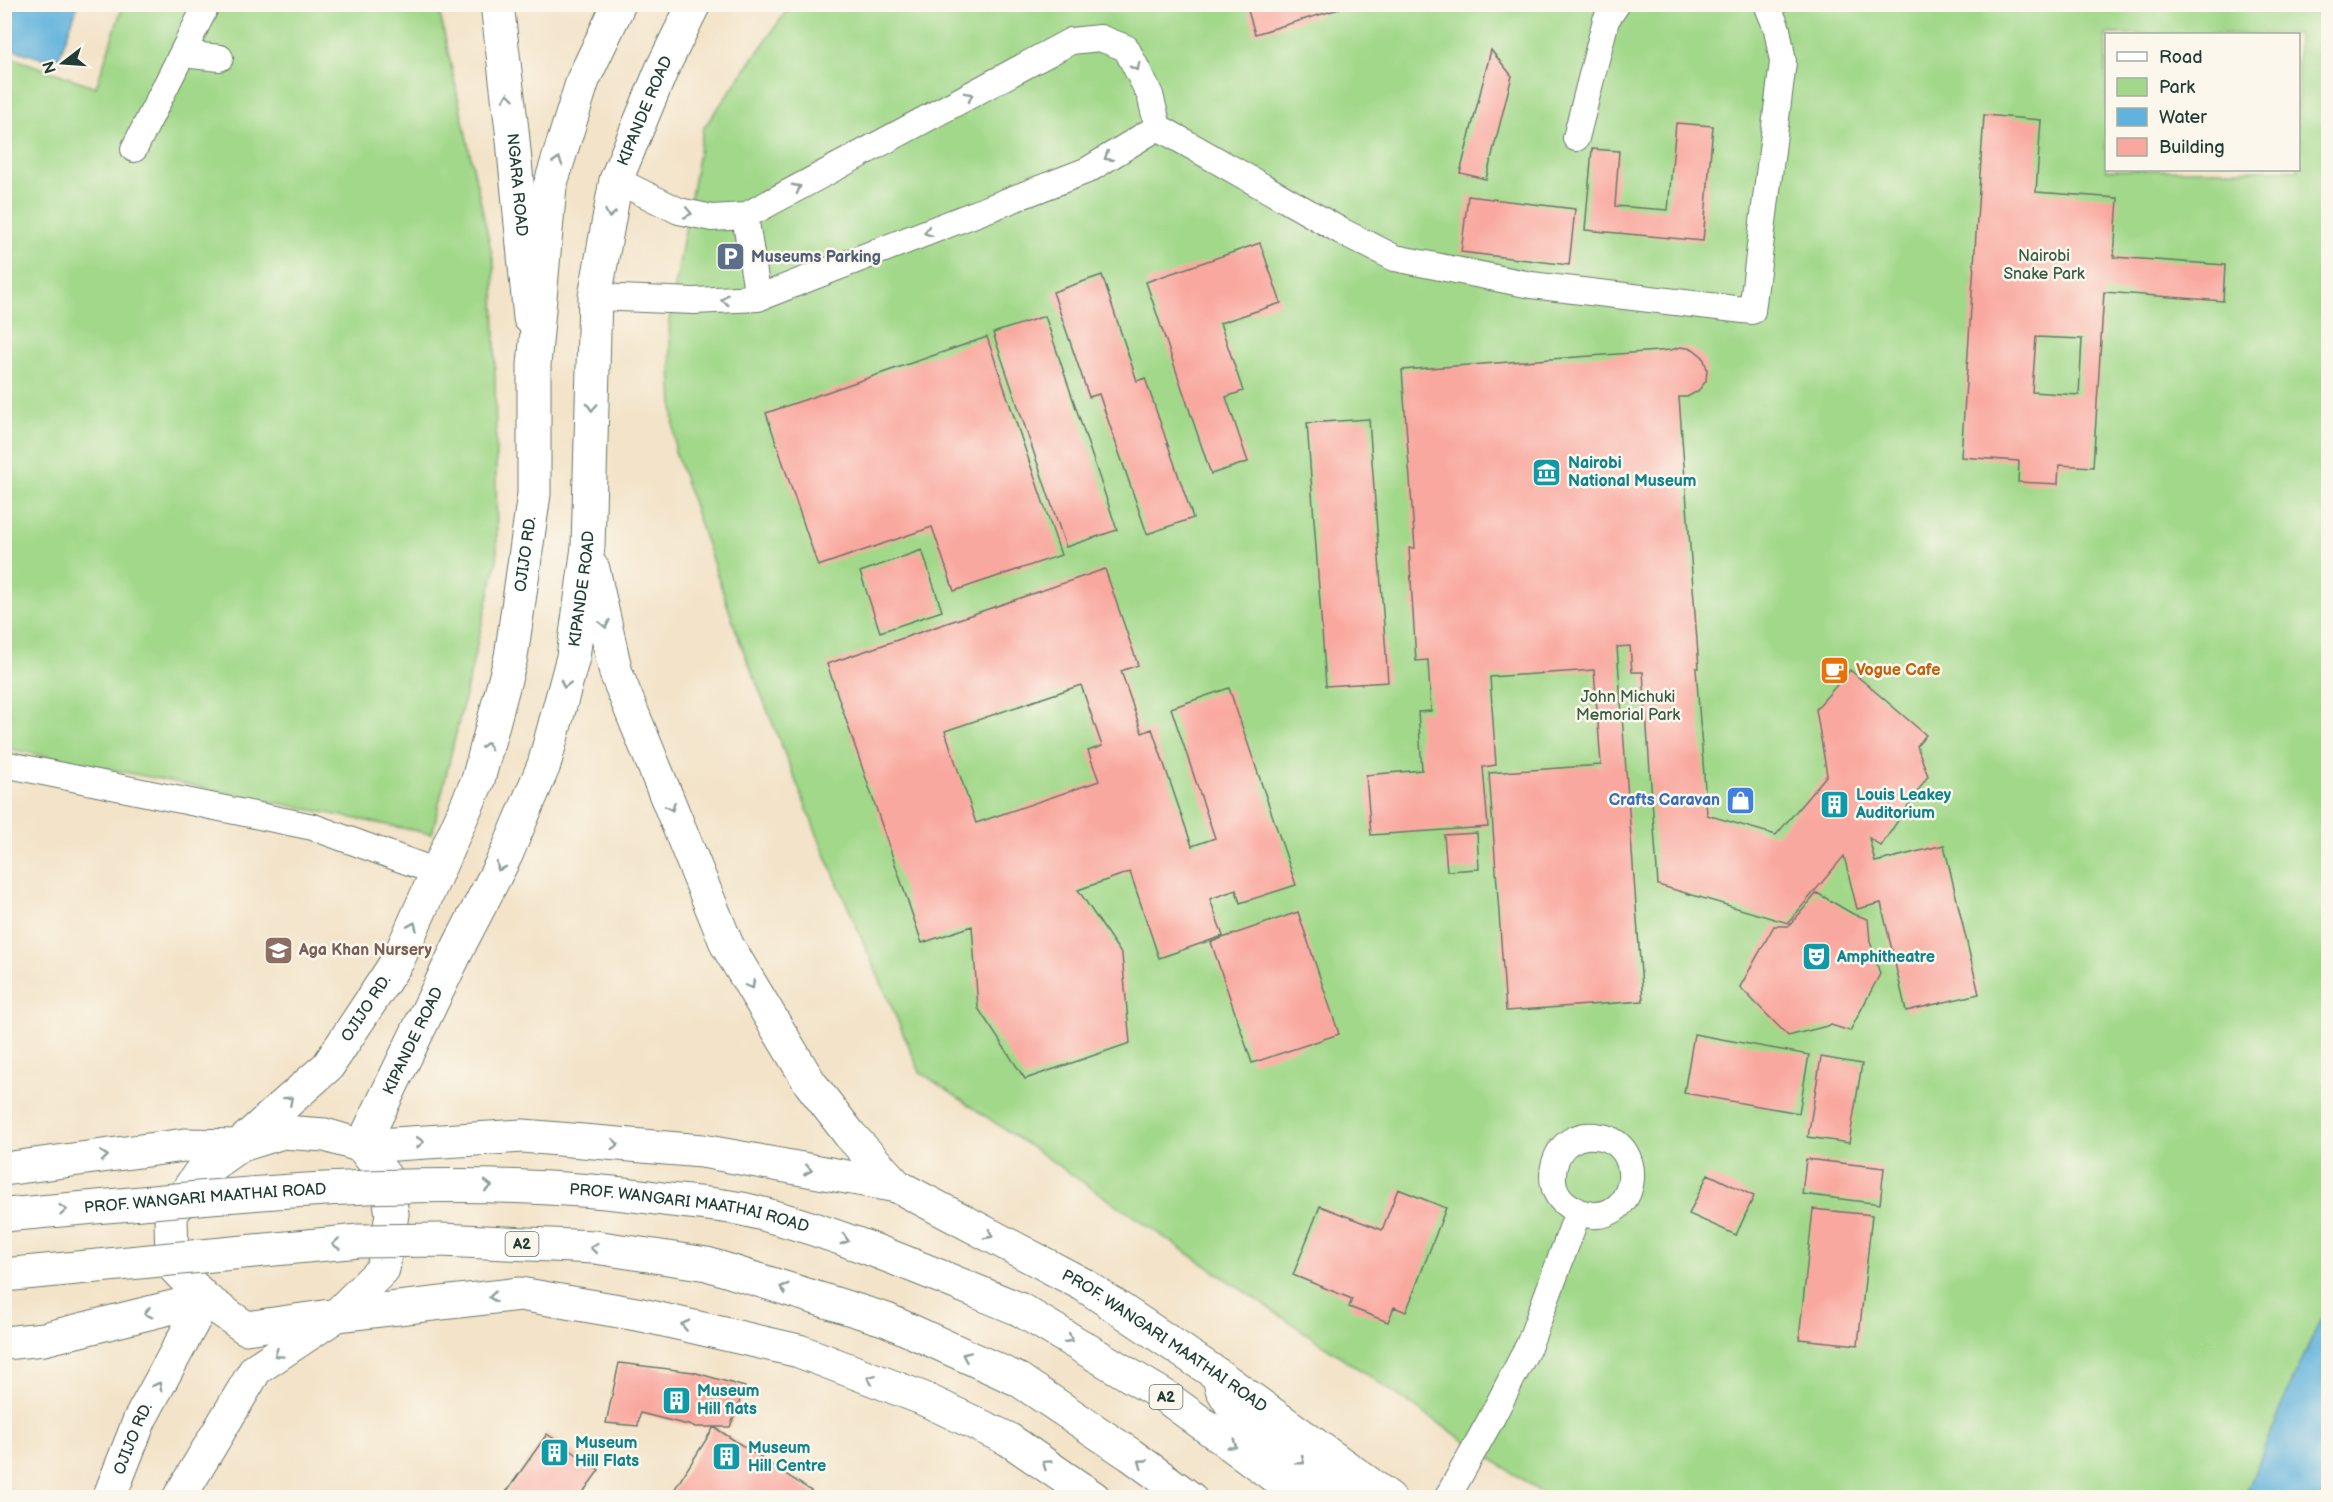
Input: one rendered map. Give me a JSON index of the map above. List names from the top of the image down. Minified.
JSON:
{"streets":{"main road":["KIPANDE ROAD","NGARA ROAD","OJIJO RD.","PROF. WANGARI MAATHAI ROAD","A2"]},"crossings":[["KIPANDE ROAD","OJIJO RD."],["KIPANDE ROAD","PROF. WANGARI MAATHAI ROAD"],["NGARA ROAD","OJIJO RD."],["OJIJO RD.","PROF. WANGARI MAATHAI ROAD"]],"one_way":["KIPANDE ROAD","OJIJO RD."],"parks":["Nairobi Snake Park","John Michuki Memorial Park"],"places":{"parking":["Museums Parking"],"museum":["Nairobi National Museum"],"cafe":["Vogue Cafe"],"shop":["Crafts Caravan"],"building":["Louis Leakey Auditorium","Museum Hill flats","Museum Hill Flats","Museum Hill Centre"],"school or university":["Aga Khan Nursery"],"theatre":["Amphitheatre"]},"legend":["Road","Park","Water","Building"],"north":"left"}
